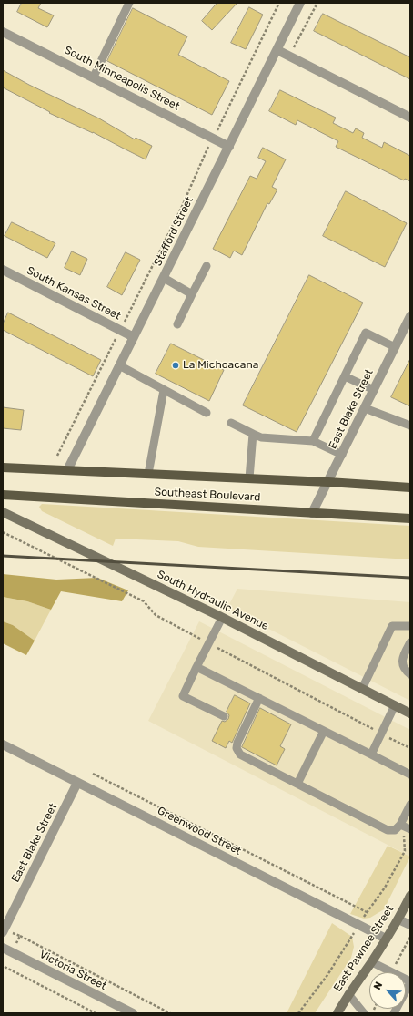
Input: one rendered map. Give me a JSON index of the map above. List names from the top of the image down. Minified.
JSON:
{"streets":{"main road":["Southeast Boulevard"],"street":["South Minneapolis Street","Stafford Street","South Kansas Street","East Blake Street","South Hydraulic Avenue","Greenwood Street","East Pawnee Street","Victoria Street"]},"crossings":[["South Minneapolis Street","Stafford Street"],["Stafford Street","South Kansas Street"],["Stafford Street","Southeast Boulevard"],["East Blake Street","Southeast Boulevard"],["East Blake Street","Greenwood Street"],["Greenwood Street","East Pawnee Street"]],"places":["La Michoacana"],"north":"top left"}
